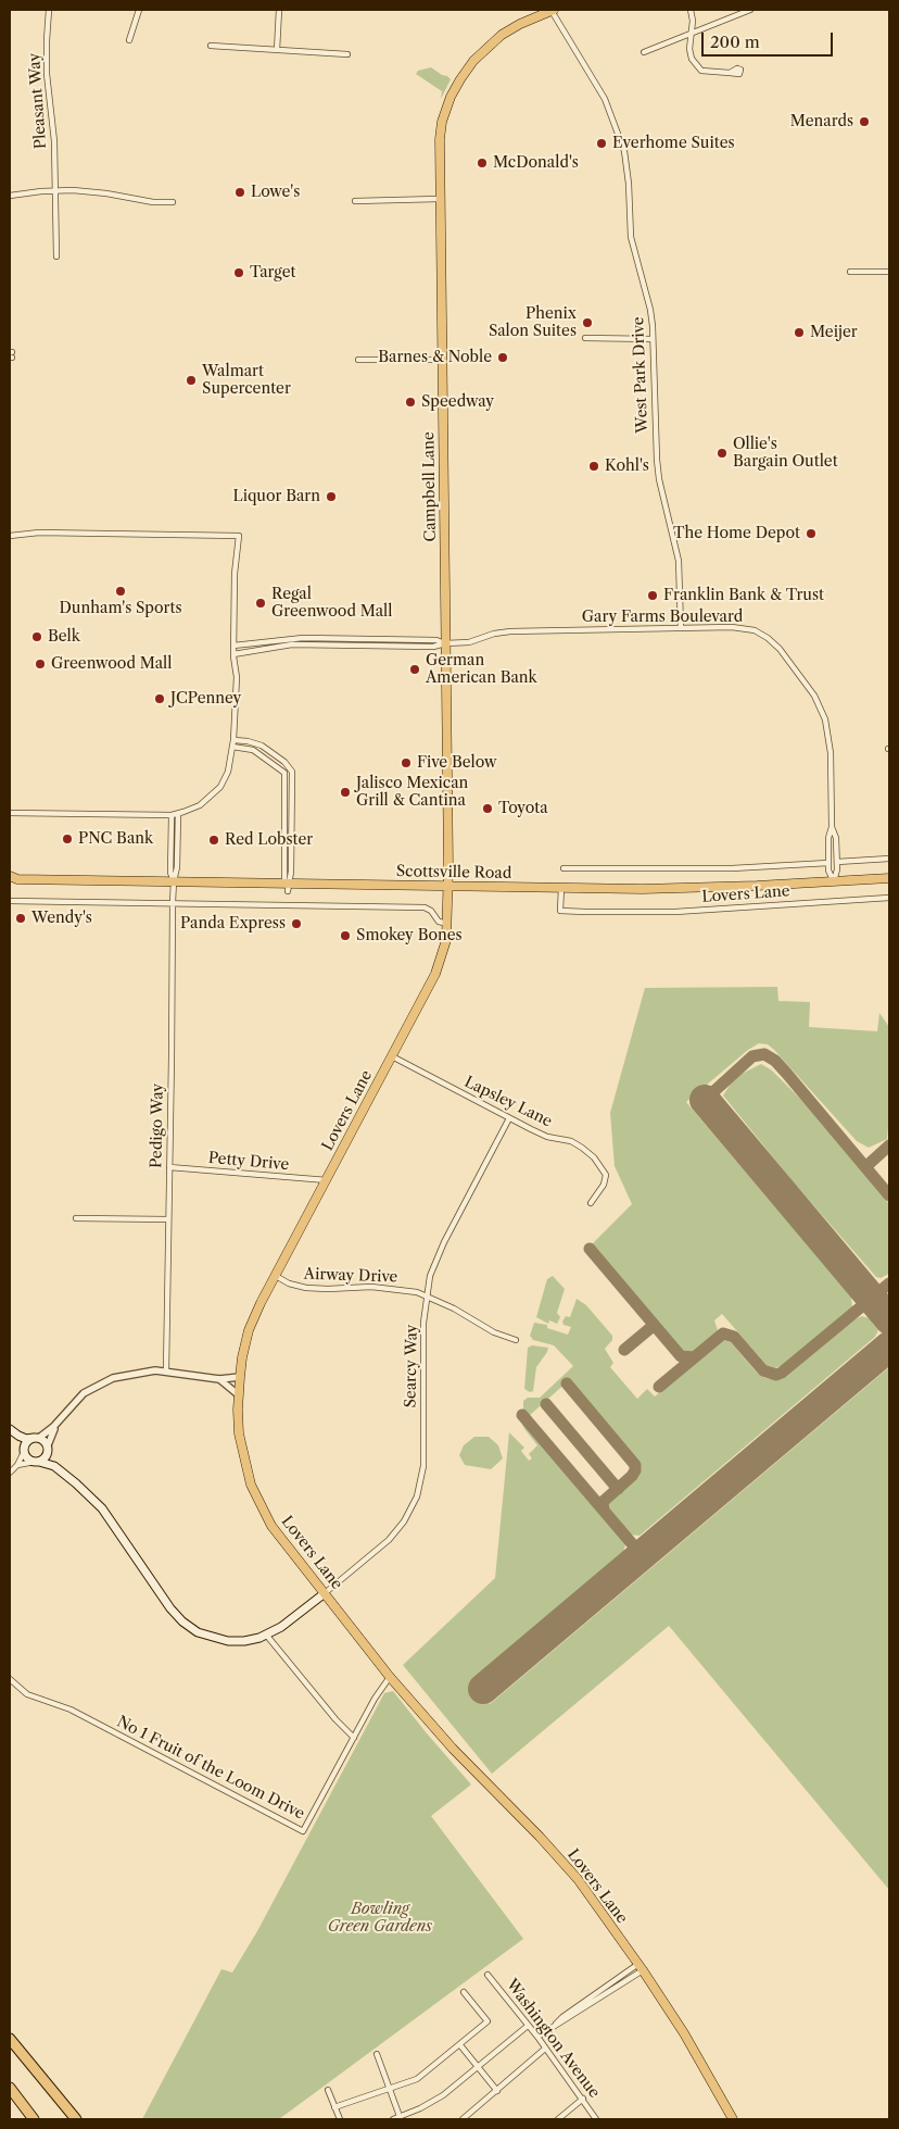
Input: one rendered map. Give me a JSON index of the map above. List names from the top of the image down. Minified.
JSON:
{"streets":{"main road":["Campbell Lane","Scottsville Road","Lovers Lane"],"street":["Pleasant Way","West Park Drive","Gary Farms Boulevard","Lapsley Lane","Pedigo Way","Petty Drive","Airway Drive","Searcy Way","No 1 Fruit of the Loom Drive","Washington Avenue"]},"crossings":[["West Park Drive","Campbell Lane"],["West Park Drive","Gary Farms Boulevard"],["Campbell Lane","Gary Farms Boulevard"],["Campbell Lane","Scottsville Road"],["Campbell Lane","Lovers Lane"],["Gary Farms Boulevard","Scottsville Road"],["Scottsville Road","Lovers Lane"],["Scottsville Road","Pedigo Way"],["Lovers Lane","Lapsley Lane"],["Lovers Lane","Petty Drive"],["Lovers Lane","Airway Drive"],["Lovers Lane","Searcy Way"],["Lovers Lane","No 1 Fruit of the Loom Drive"],["Lapsley Lane","Searcy Way"],["Pedigo Way","Petty Drive"],["Airway Drive","Searcy Way"]],"parks":["Bowling Green Gardens"],"places":["Menards","Everhome Suites","McDonald's","Lowe's","Target","Phenix Salon Suites","Meijer","Barnes & Noble","Walmart Supercenter","Speedway","Ollie's Bargain Outlet","Kohl's","Liquor Barn","The Home Depot","Dunham's Sports","Franklin Bank & Trust","Regal Greenwood Mall","Belk","Greenwood Mall","German American Bank","JCPenney","Five Below","Jalisco Mexican Grill & Cantina","Toyota","PNC Bank","Red Lobster","Wendy's","Panda Express","Smokey Bones"],"scale_bar":"200 m"}
